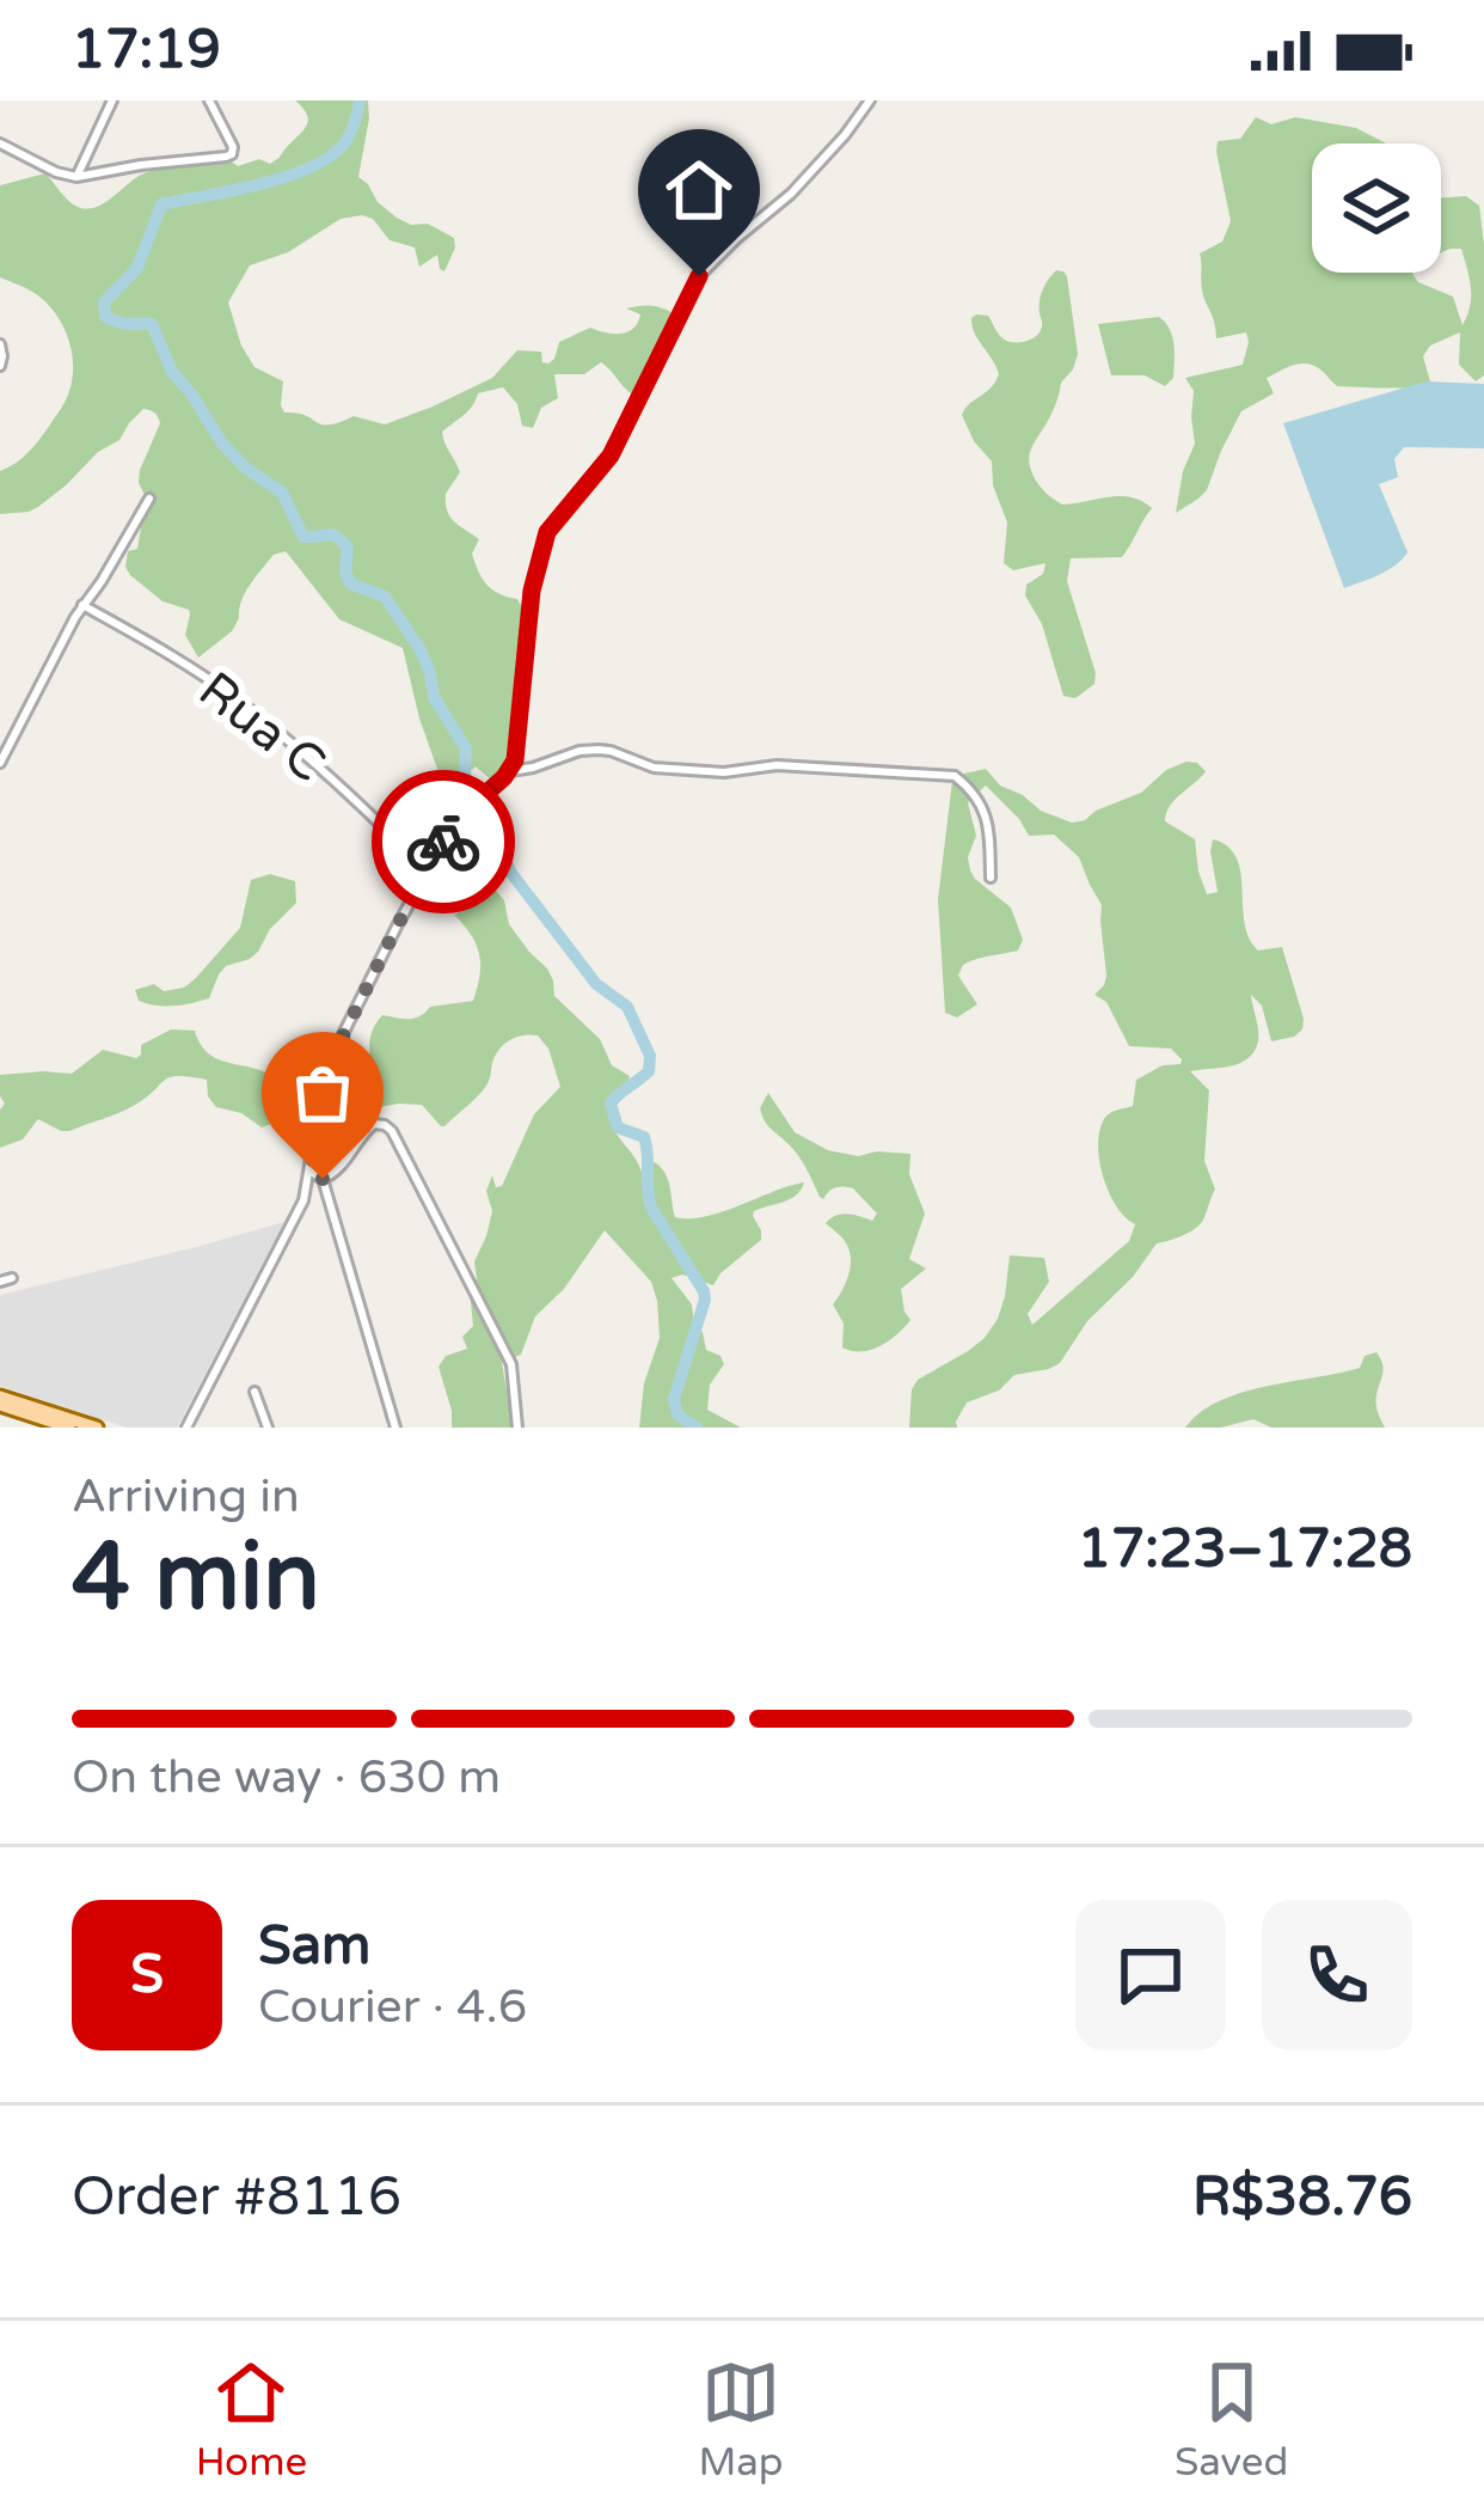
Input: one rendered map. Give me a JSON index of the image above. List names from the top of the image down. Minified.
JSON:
{"streets":{"street":["Rua C"]},"page":{"status":"17:19","heading":["4 min","Arriving in","17:23–17:28"],"panel":["Sam","Courier · 4.6","Order #8116","R$38.76"],"bar":"On the way · 630 m","round":"S","tabs":["Home","Map","Saved"]}}
